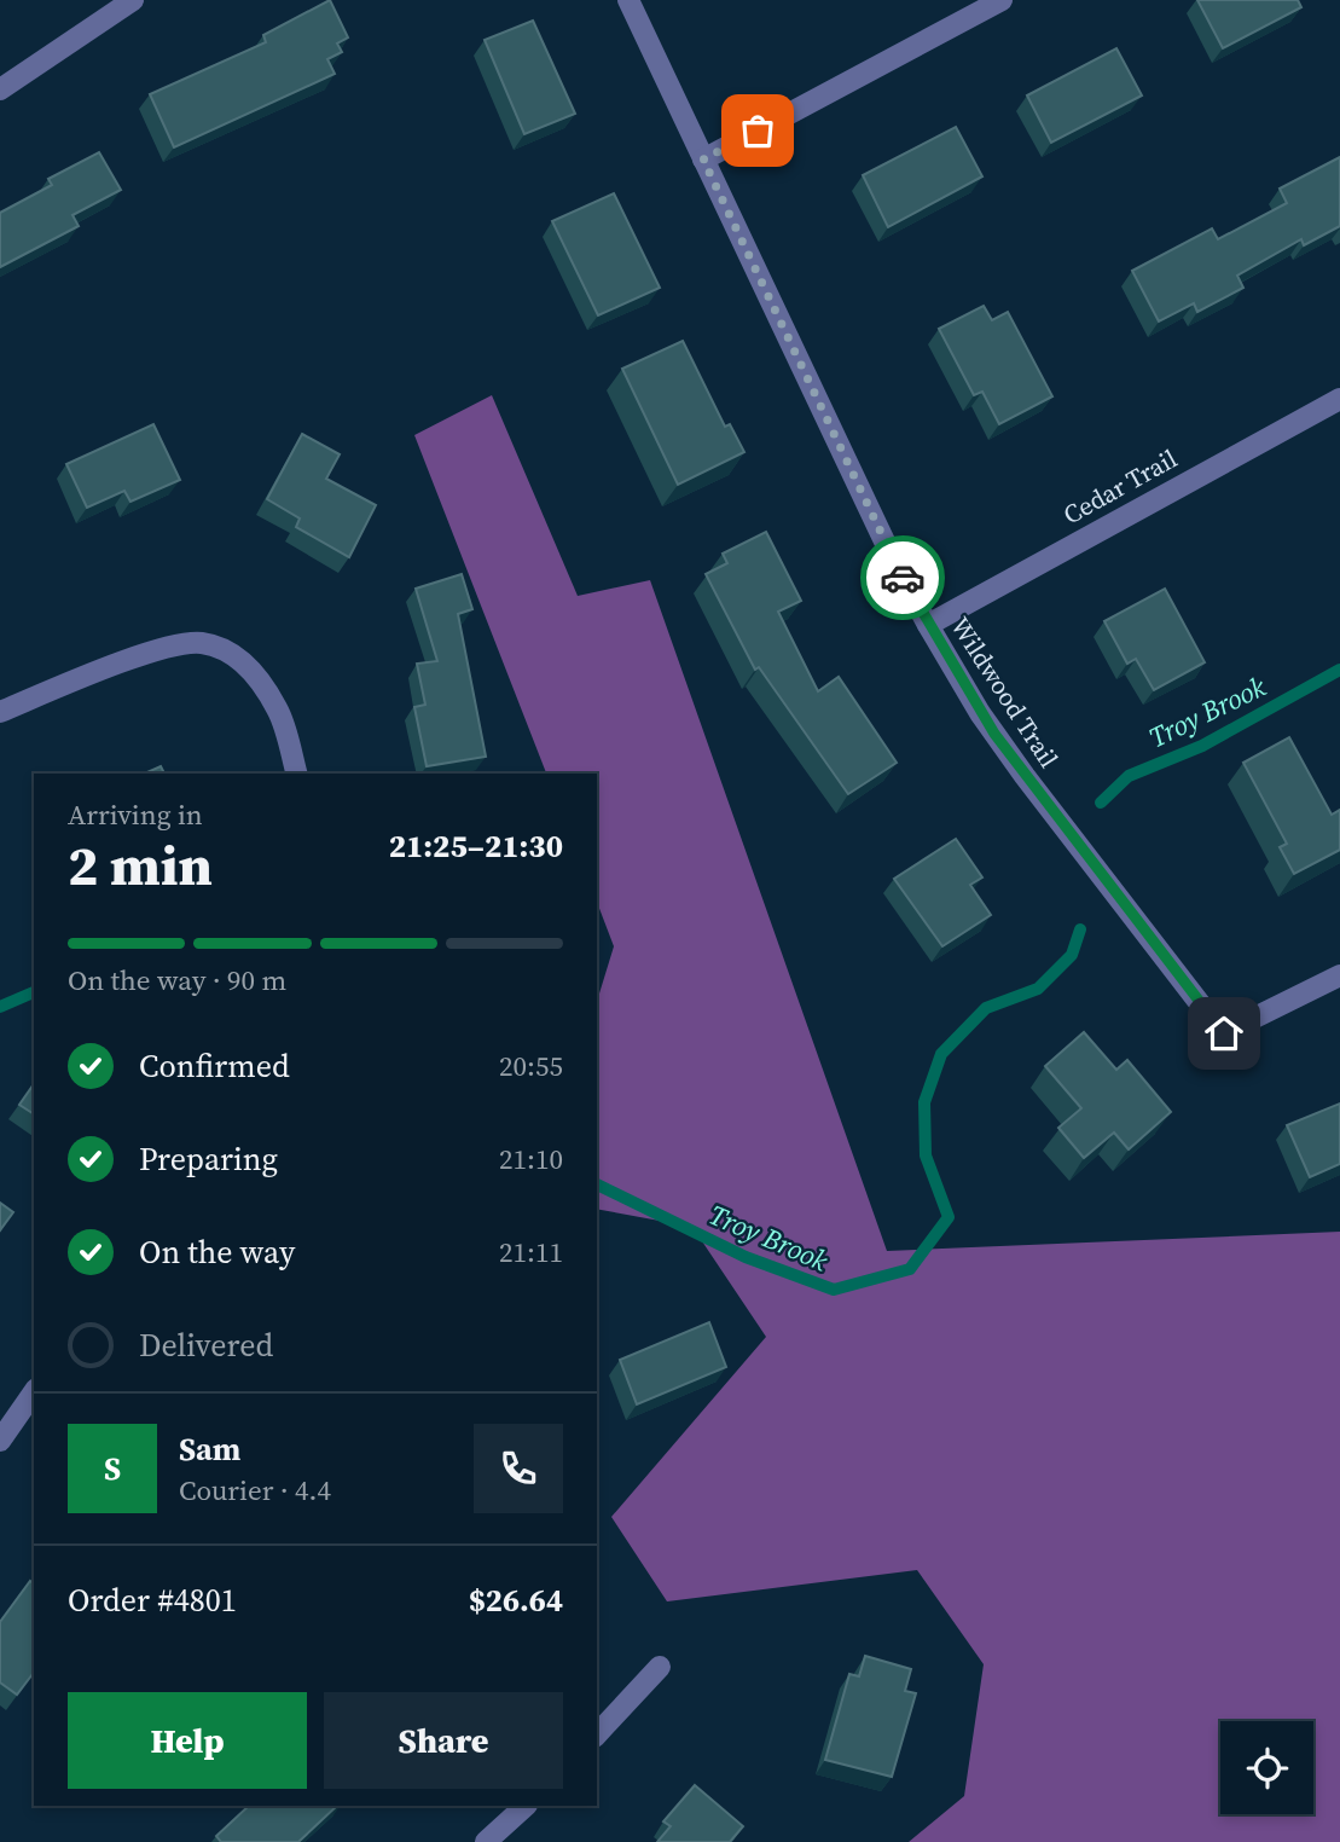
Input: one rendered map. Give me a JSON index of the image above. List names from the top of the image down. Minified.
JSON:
{"streets":{"street":["Cedar Trail","Wildwood Trail"]},"crossings":[["Cedar Trail","Wildwood Trail"]],"water":["Troy Brook"],"page":{"heading":["2 min","Arriving in","21:25–21:30"],"panel":["Sam","Courier · 4.4","Order #4801","$26.64"],"bar":"On the way · 90 m","list":[["Confirmed","20:55"],["Preparing","21:10"],["On the way","21:11"],"Delivered"],"round":"S","buttons":["Help","Share"]}}
